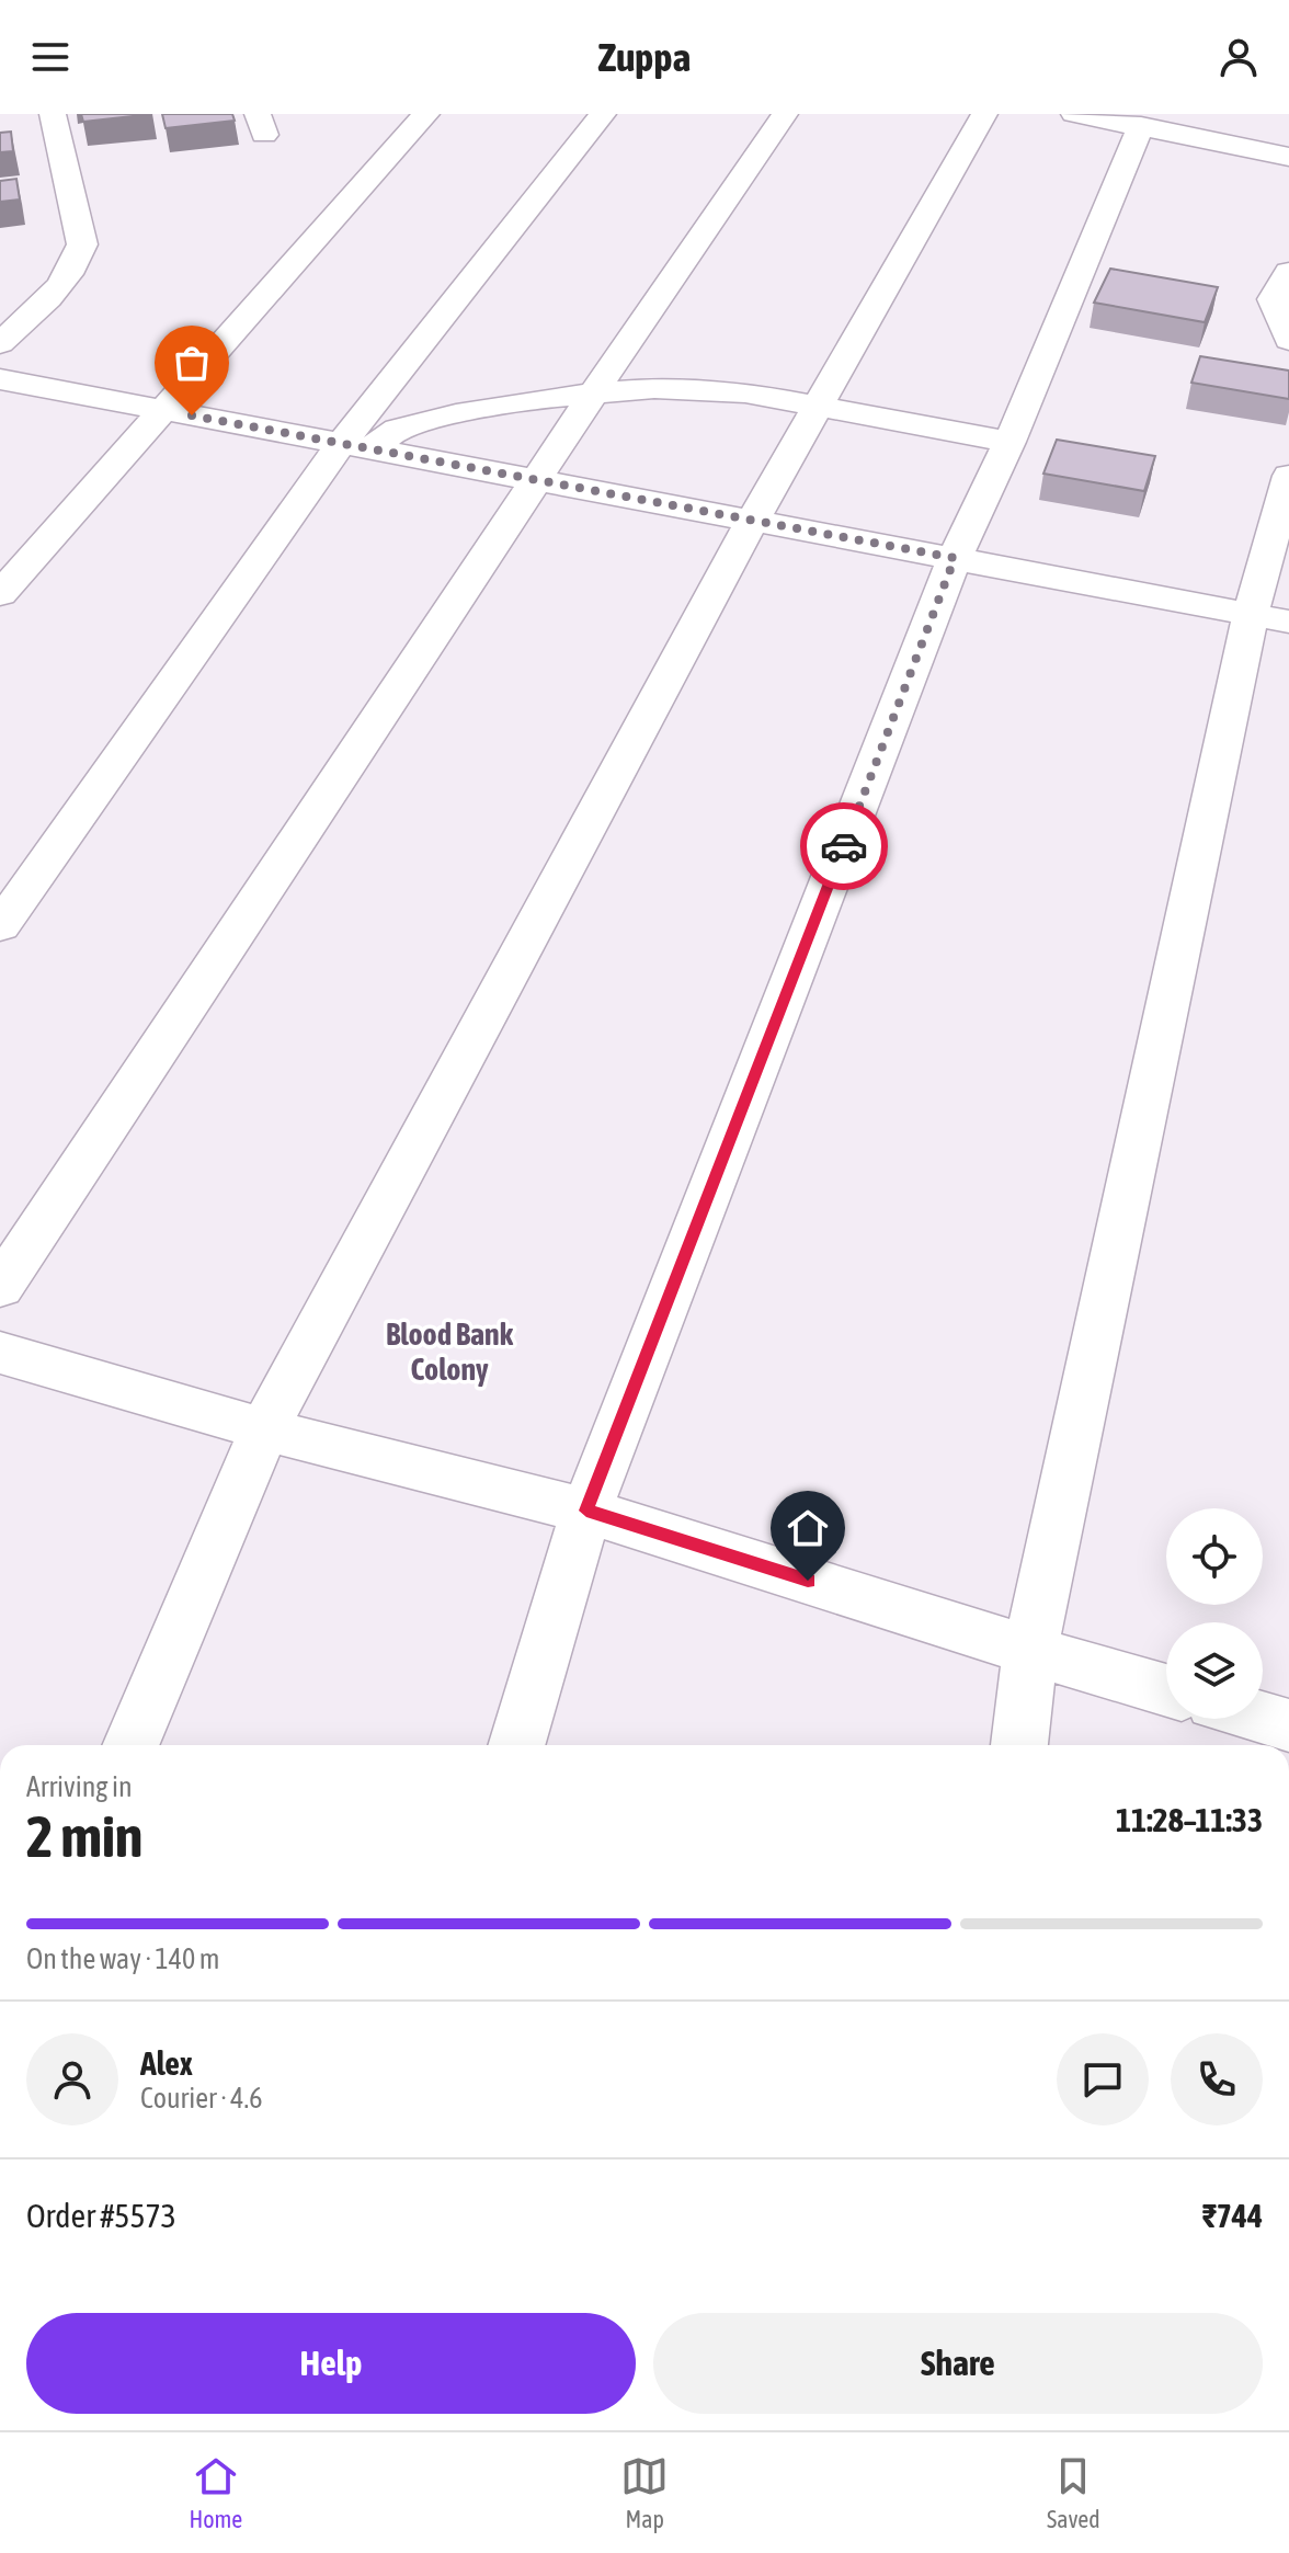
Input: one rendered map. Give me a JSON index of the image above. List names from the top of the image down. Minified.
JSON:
{"districts":["Blood Bank Colony"],"page":{"header":"Zuppa","heading":["2 min","Arriving in","11:28–11:33"],"panel":["Alex","Courier · 4.6","Order #5573","₹744"],"bar":"On the way · 140 m","buttons":["Help","Share"],"tabs":["Home","Map","Saved"]}}
